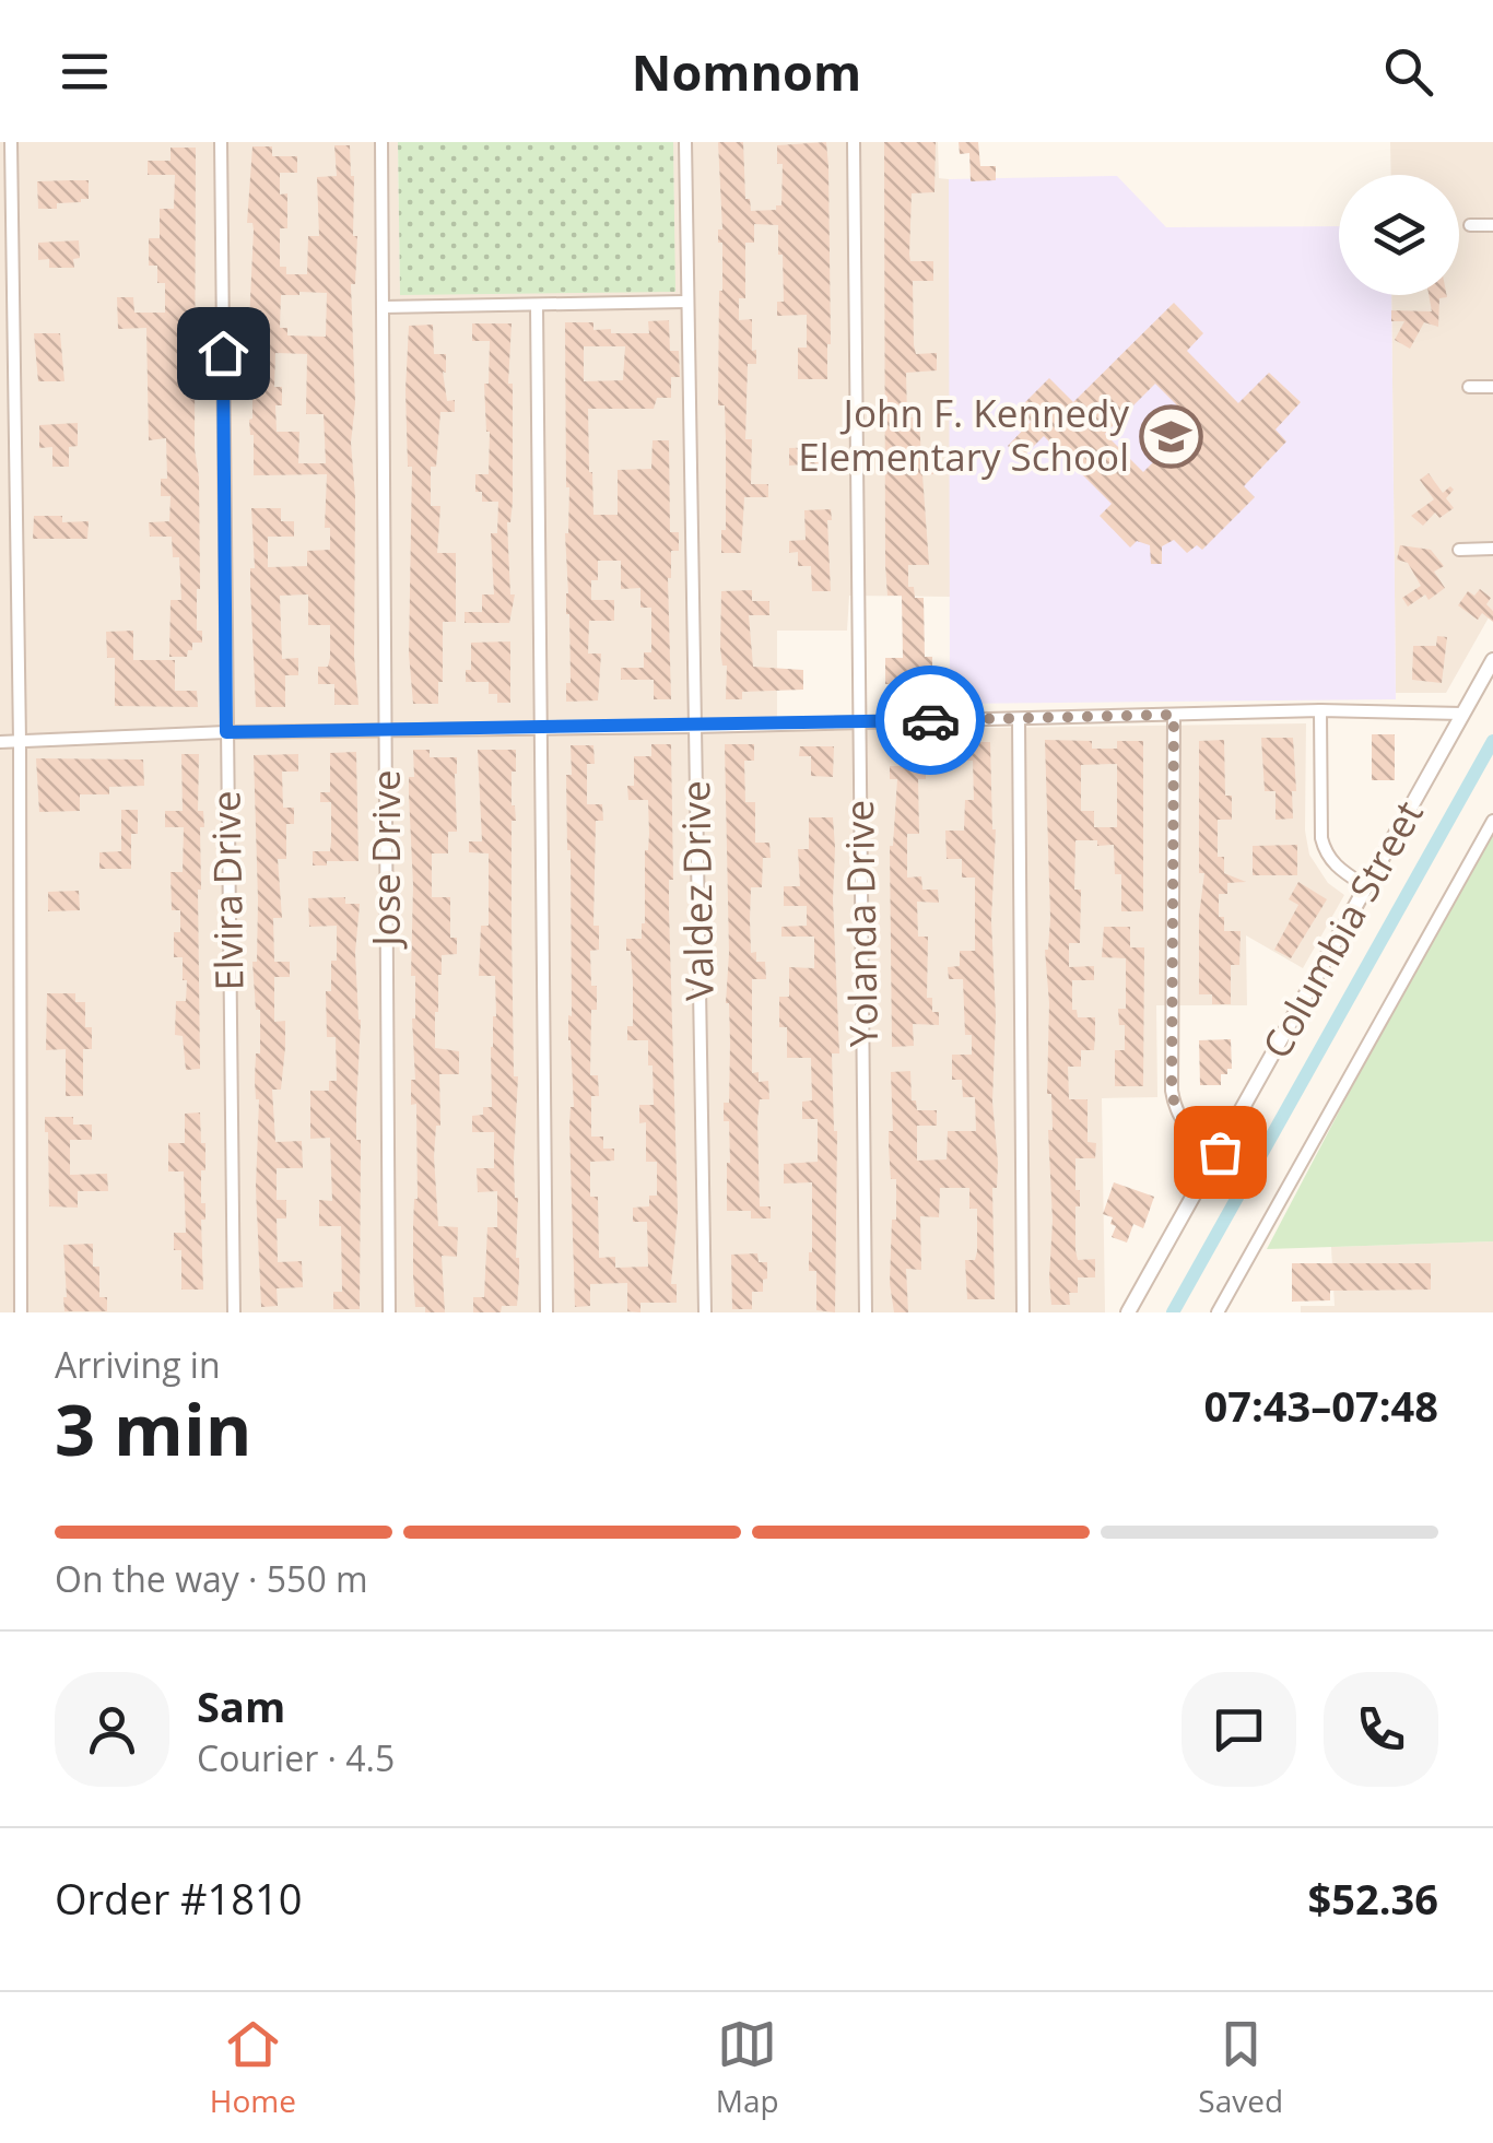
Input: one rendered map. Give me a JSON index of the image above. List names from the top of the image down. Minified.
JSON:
{"streets":{"street":["Jose Drive","Elvira Drive","Valdez Drive","Yolanda Drive","Columbia Street"]},"places":{"school or university":["John F. Kennedy Elementary School"]},"page":{"header":"Nomnom","heading":["3 min","Arriving in","07:43–07:48"],"panel":["Sam","Courier · 4.5","Order #1810","$52.36"],"bar":"On the way · 550 m","tabs":["Home","Map","Saved"]}}
